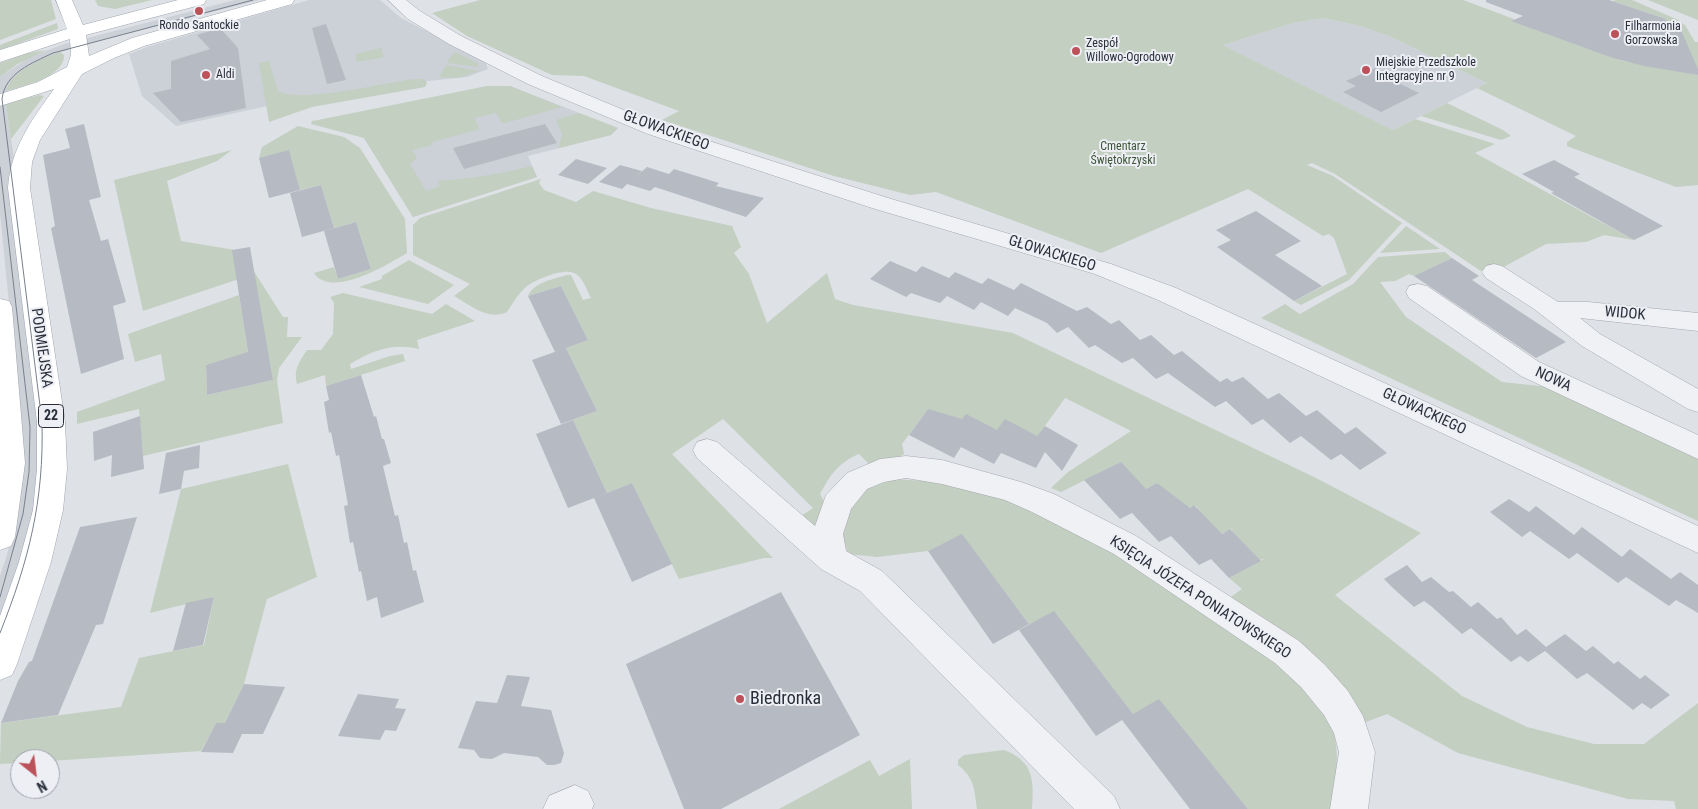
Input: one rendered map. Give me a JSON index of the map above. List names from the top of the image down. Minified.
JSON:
{"streets":{"main road":["PODMIEJSKA","22"],"street":["GŁOWACKIEGO","WIDOK","NOWA","KSIĘCIA JÓZEFA PONIATOWSKIEGO"]},"crossings":[["PODMIEJSKA","22"]],"parks":["Cmentarz Świętokrzyski"],"places":["Rondo Santockie","Filharmonia Gorzowska","Zespół Willowo-Ogrodowy","Miejskie Przedszkole Integracyjne nr 9","Aldi","Biedronka"],"north":"bottom right"}
